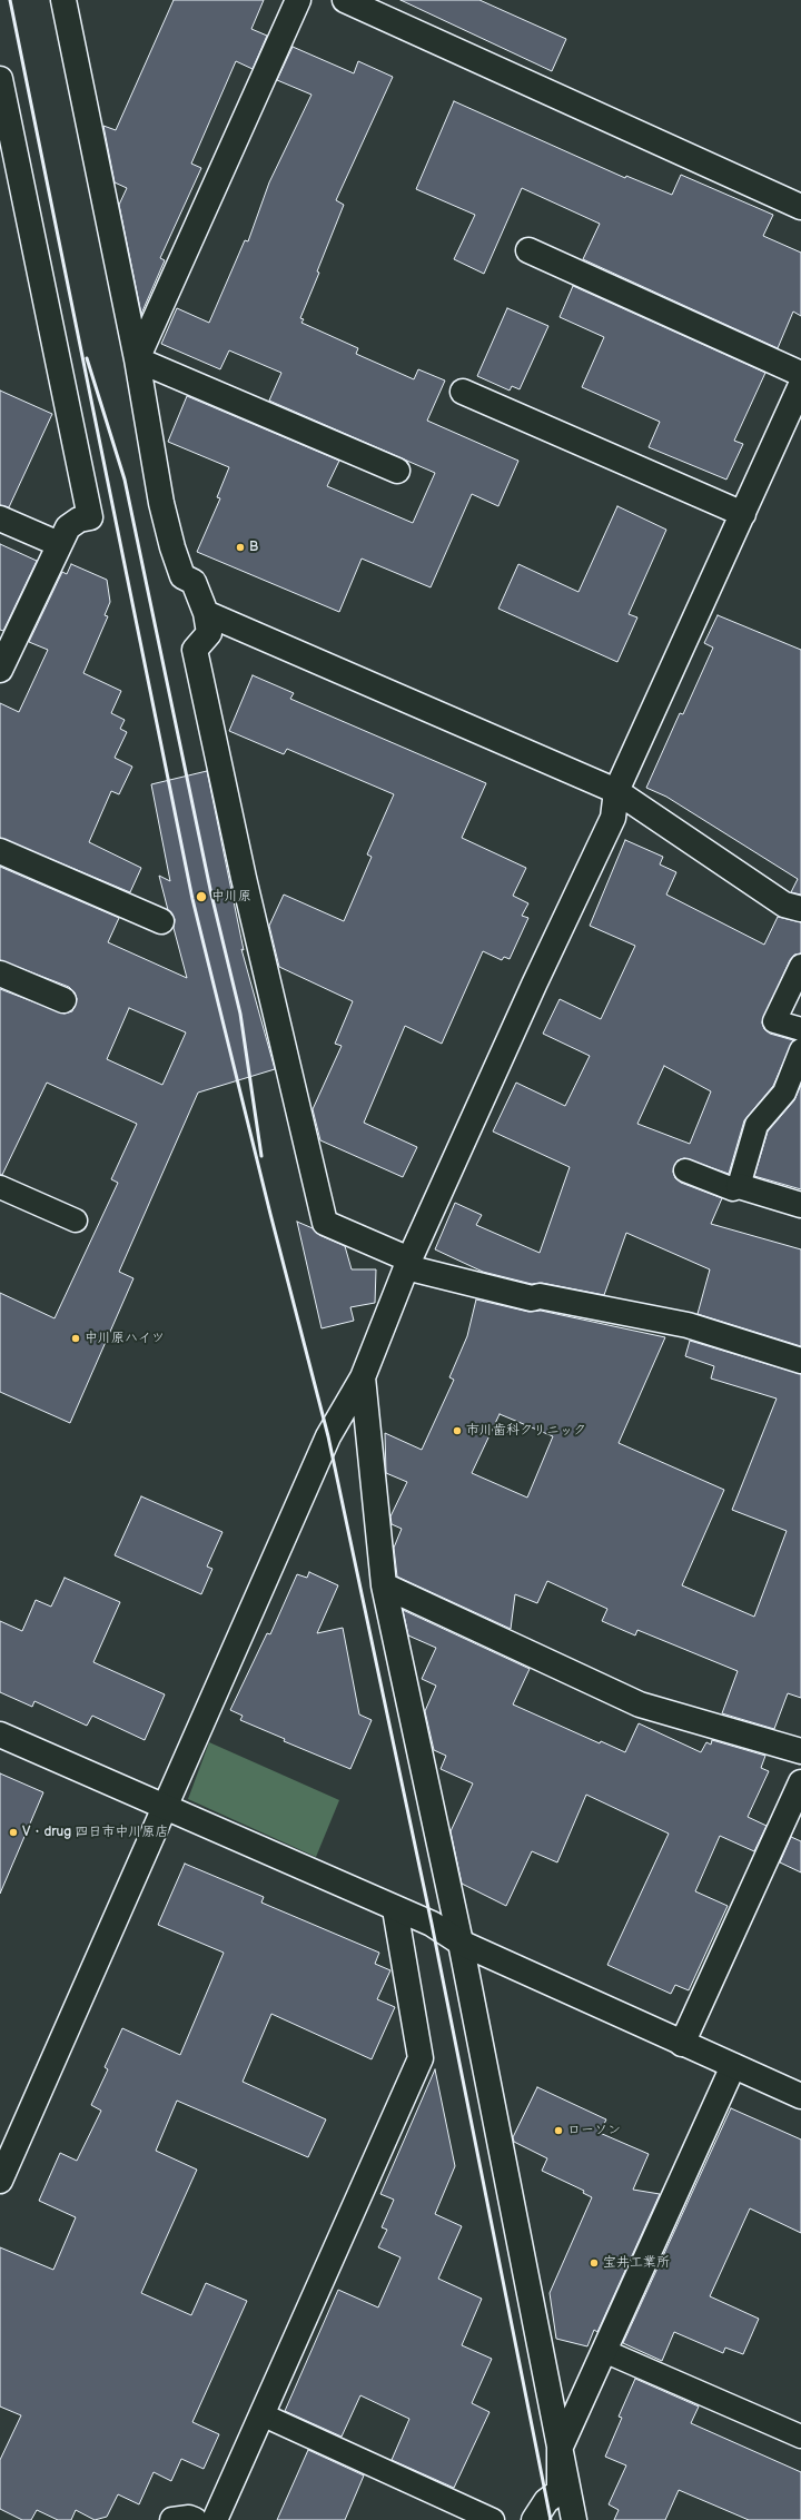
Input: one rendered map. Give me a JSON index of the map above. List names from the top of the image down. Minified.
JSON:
{"places":["B","中川原","中川原ハイツ","市川歯科クリニック","V・drug 四日市中川原店","ローソン","宝井工業所"]}
